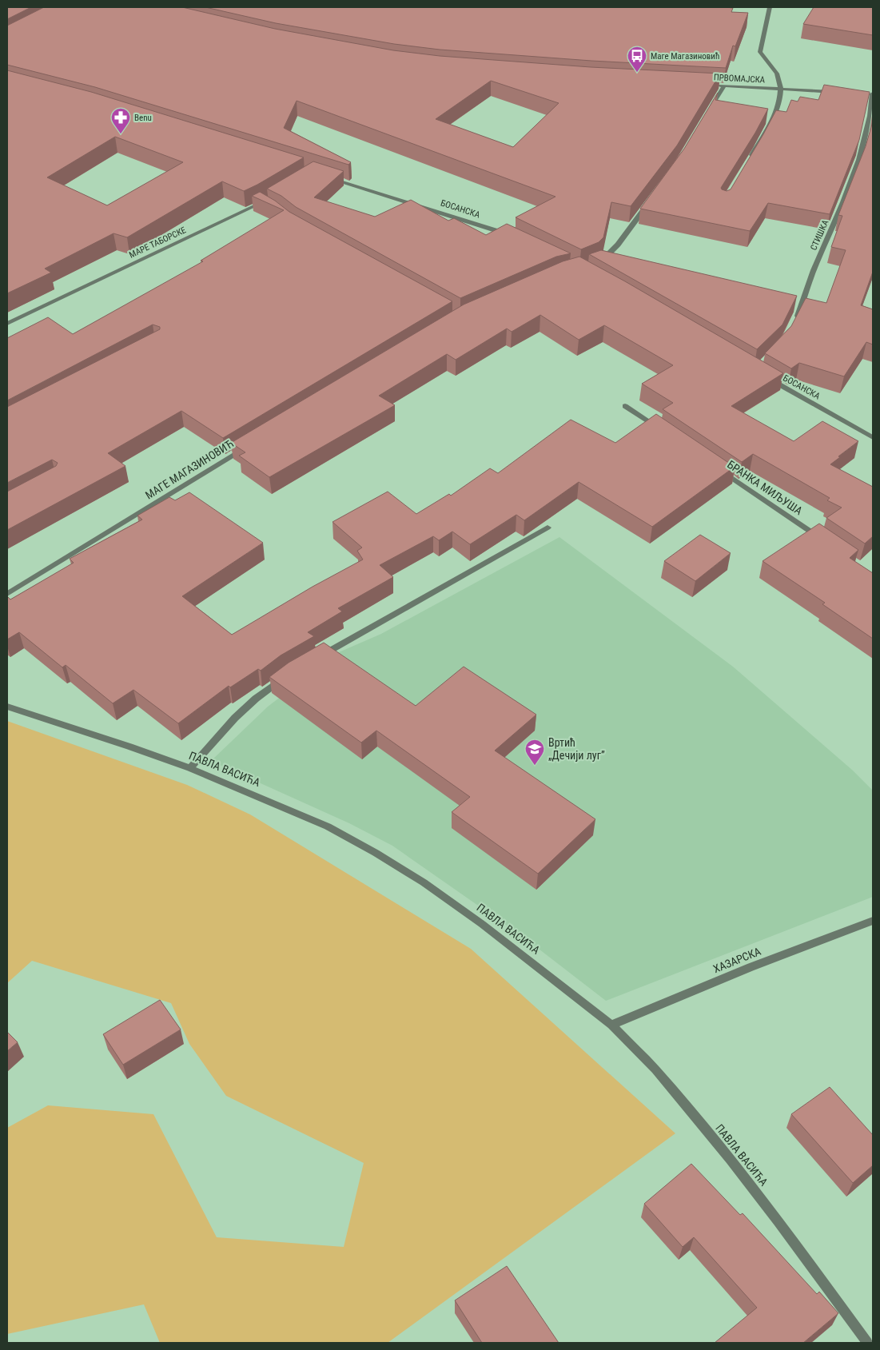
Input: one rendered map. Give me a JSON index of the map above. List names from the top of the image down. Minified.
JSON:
{"streets":{"street":["ПРВОМАЈСКА","БОСАНСКА","СТИШКА","МАРЕ ТАБОРСКЕ","МАГЕ МАГАЗИНОВИЋ","БРАНКА МИЉУША","ПАВЛА ВАСИЋА","ХАЗАРСКА"]},"crossings":[["ПАВЛА ВАСИЋА","ХАЗАРСКА"]],"places":{"bus stop":["Маге Магазиновић"],"pharmacy":["Benu"],"school or university":["Вртић „Дечији луг”"]}}
